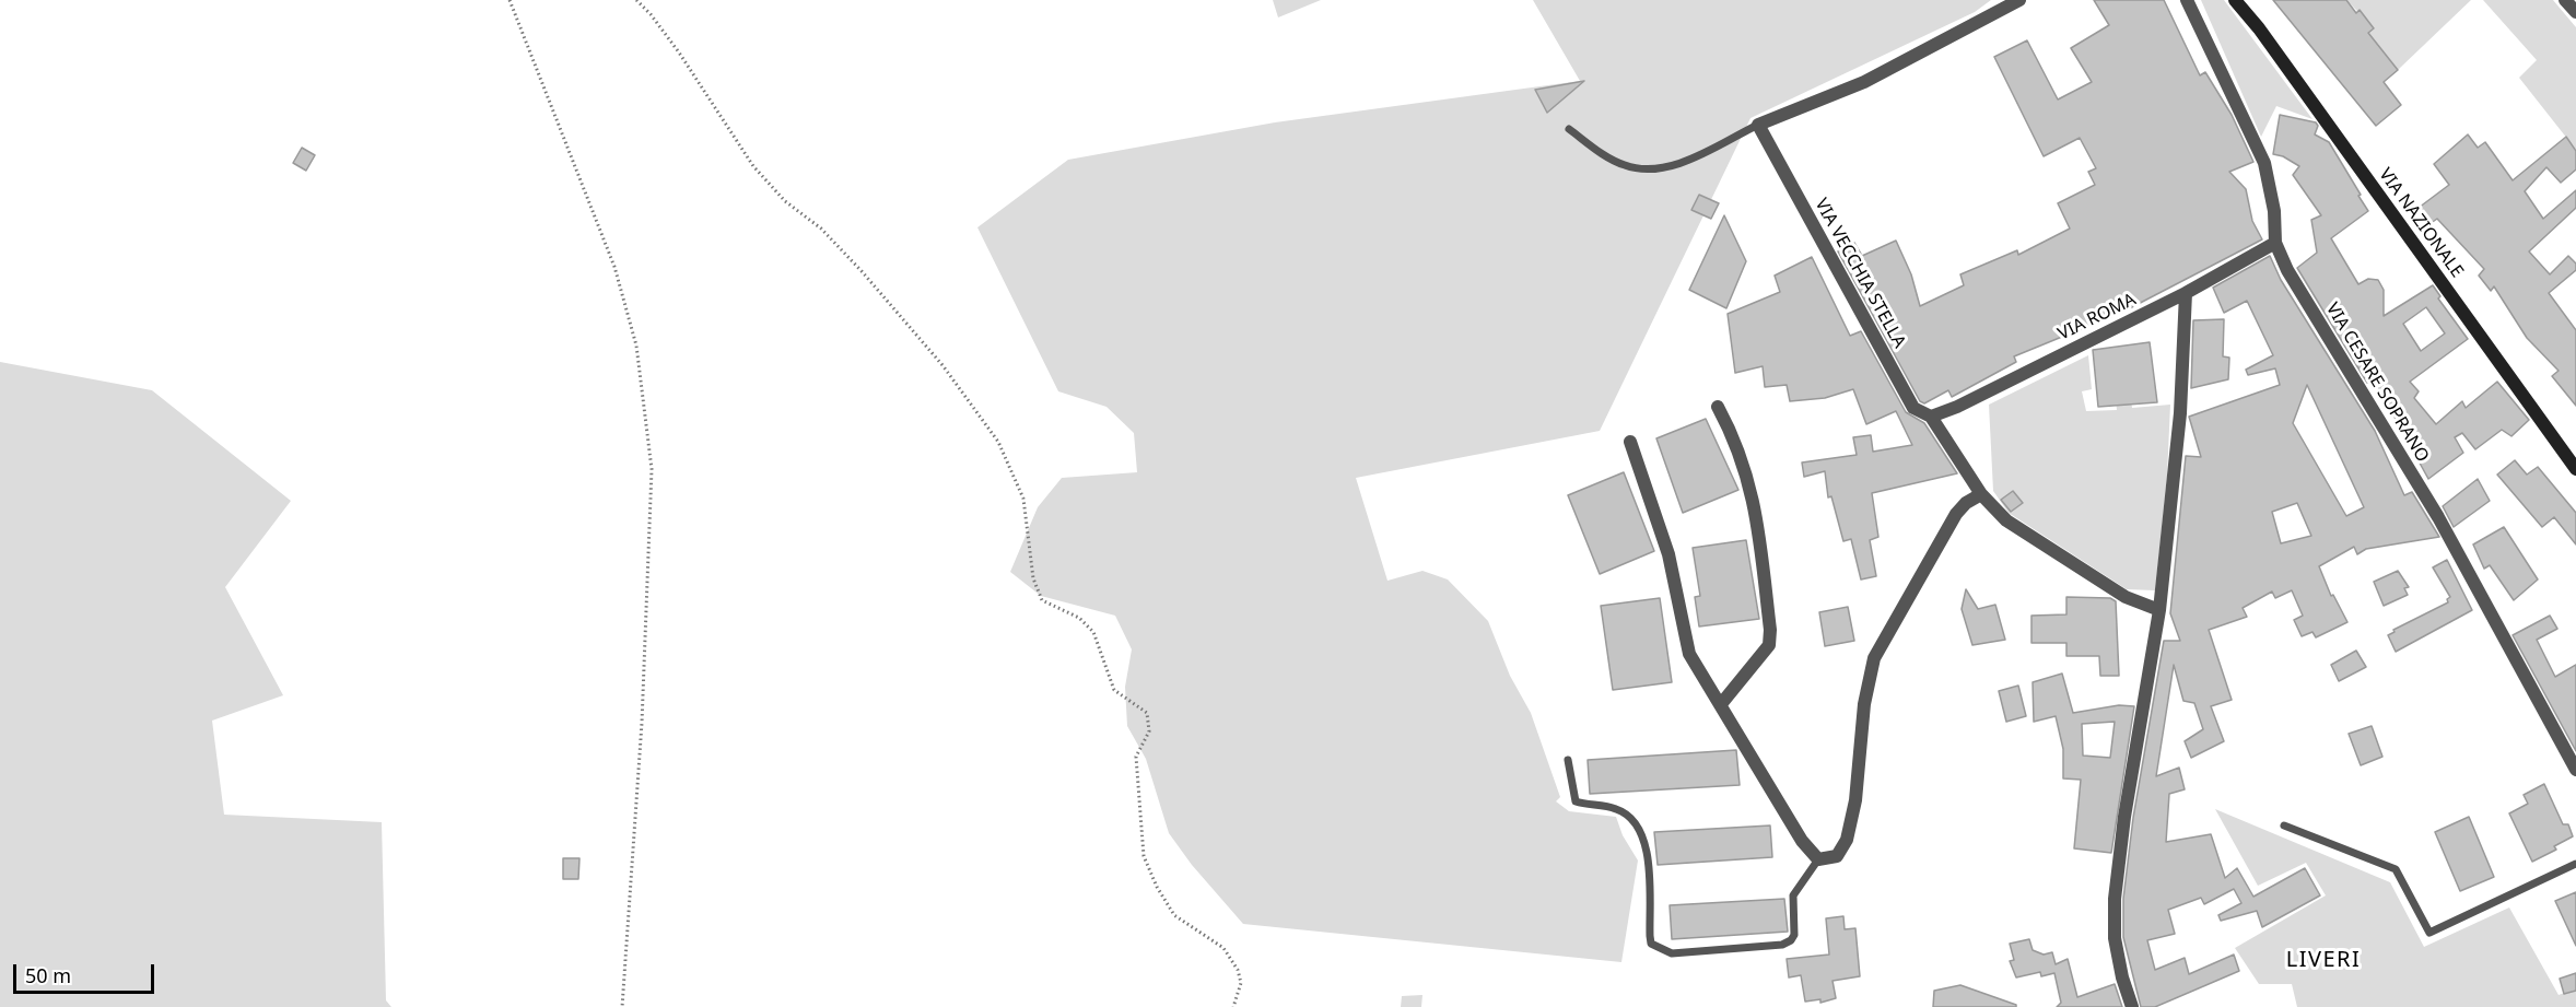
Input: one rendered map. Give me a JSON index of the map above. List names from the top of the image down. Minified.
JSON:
{"streets":{"main road":["VIA NAZIONALE"],"street":["VIA VECCHIA STELLA","VIA ROMA","VIA CESARE SOPRANO"]},"crossings":[["VIA VECCHIA STELLA","VIA ROMA"],["VIA ROMA","VIA CESARE SOPRANO"]],"districts":["LIVERI"],"scale_bar":"50 m"}
